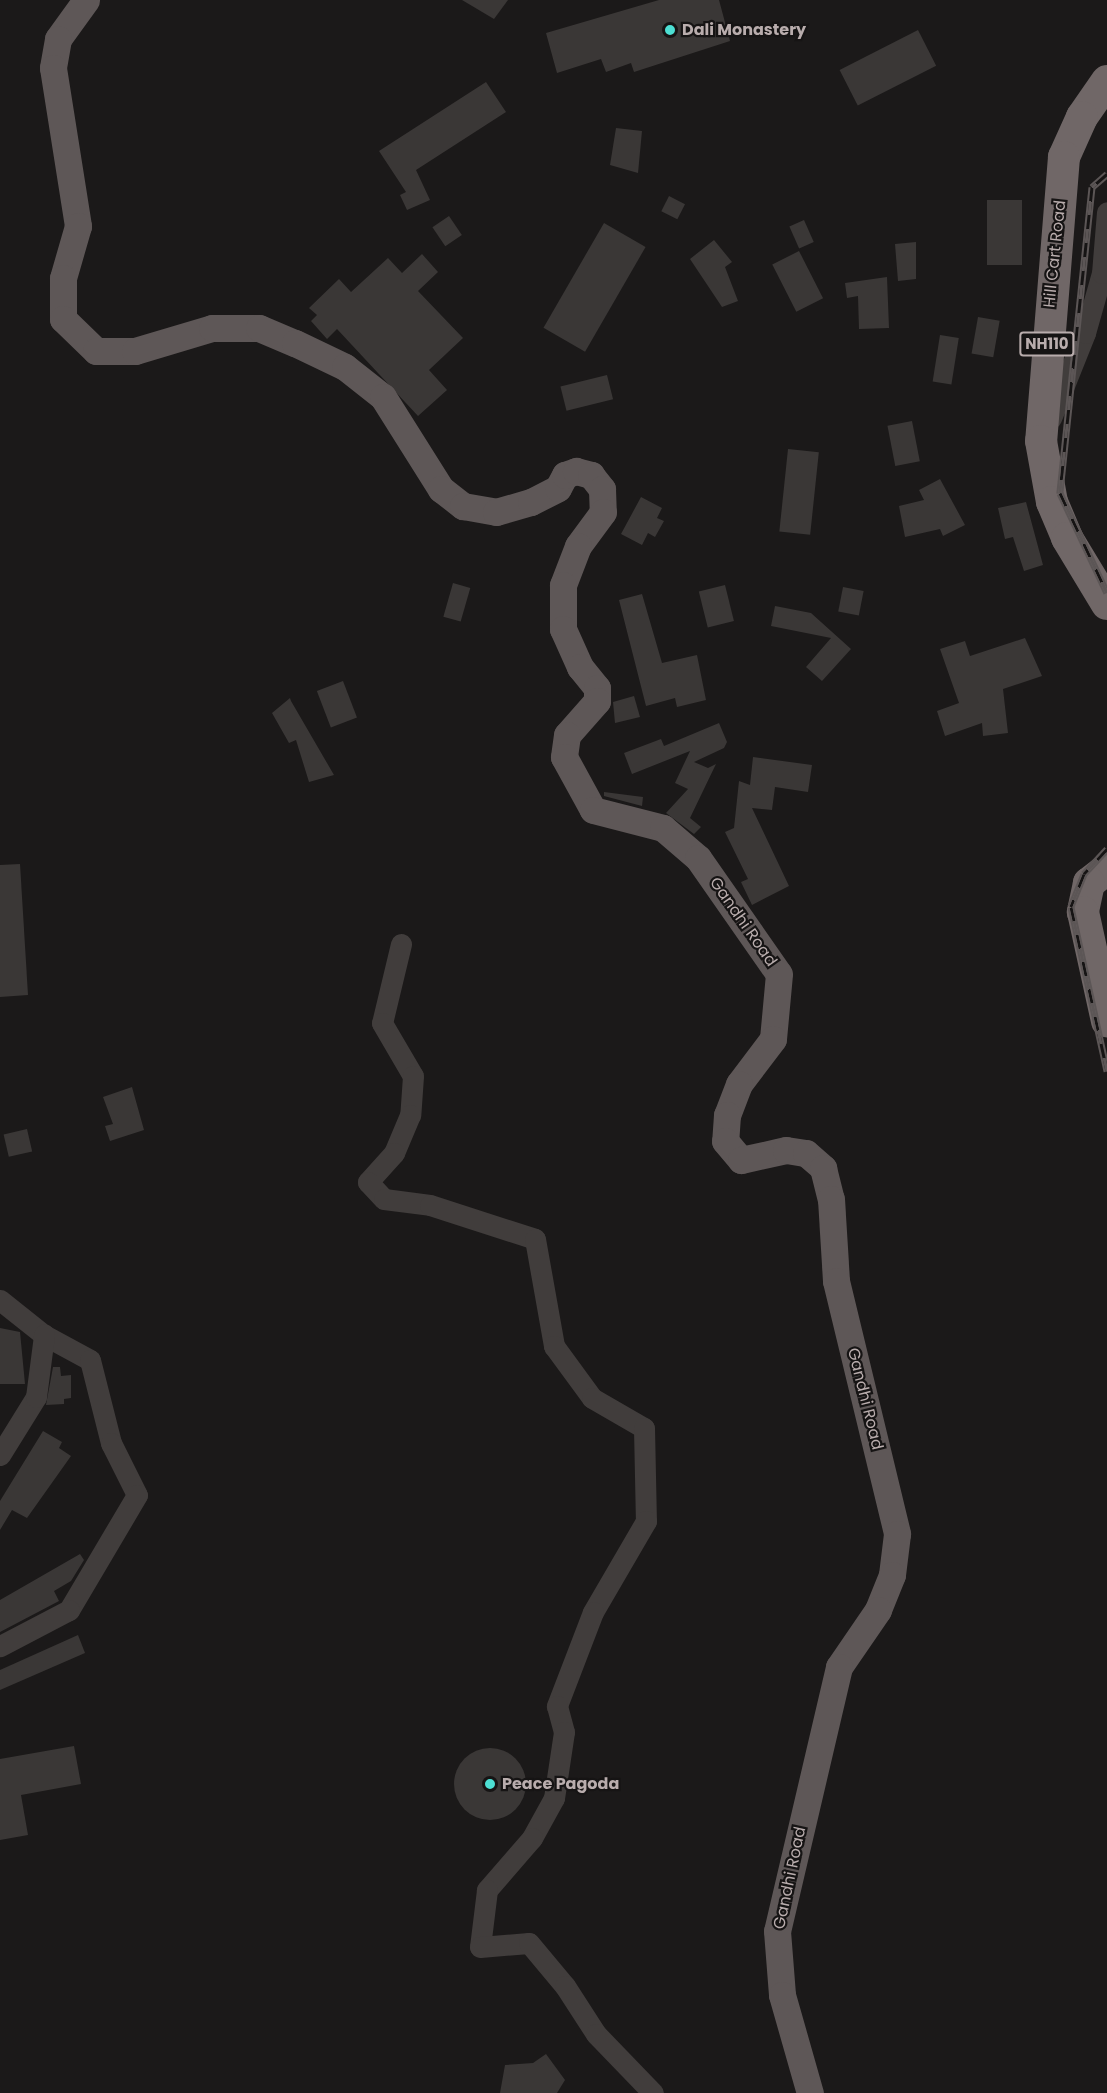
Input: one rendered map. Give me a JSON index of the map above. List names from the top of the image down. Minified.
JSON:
{"streets":{"highway":["Hill Cart Road","NH110"],"main road":["Gandhi Road"]},"places":["Dali Monastery","Peace Pagoda"]}
